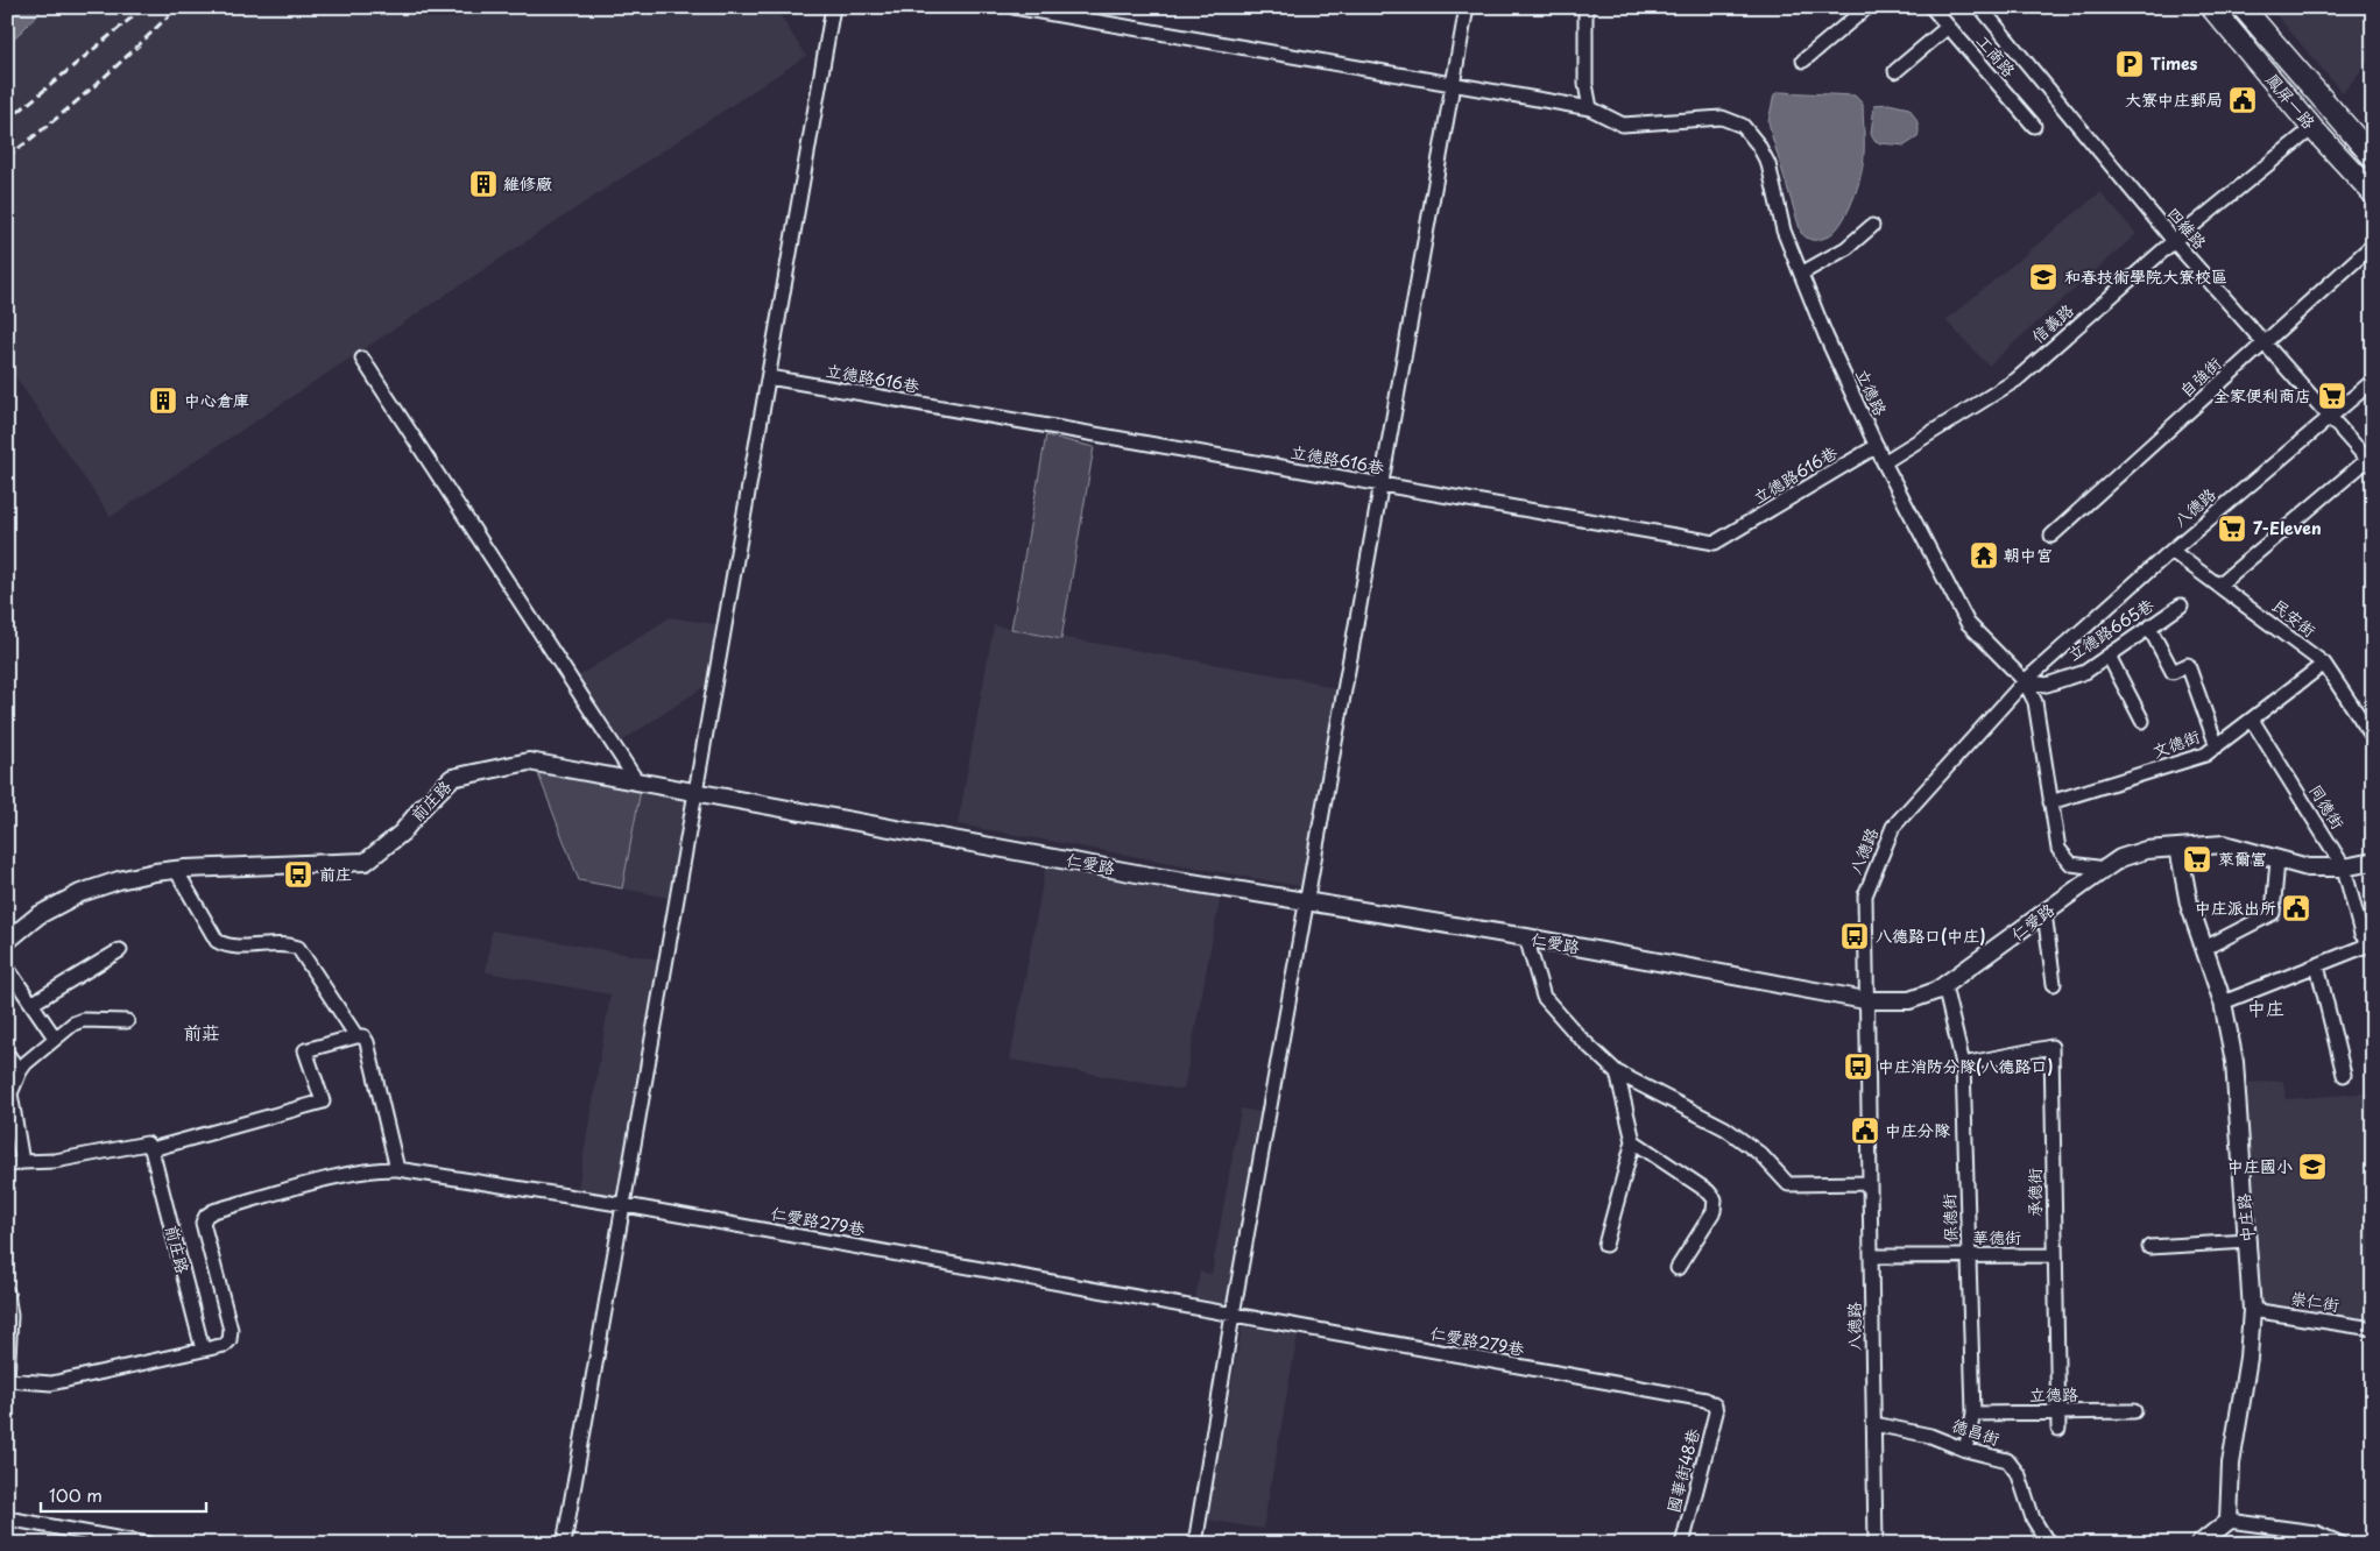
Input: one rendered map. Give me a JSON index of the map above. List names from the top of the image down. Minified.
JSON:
{"streets":{"main road":["鳳屏一路"],"street":["工商路","四維路","信義路","自強街","立德路616巷","立德路","八德路","民安街","立德路665巷","文德街","前庄路","同德街","仁愛路","承德街","保德街","中庄路","仁愛路279巷","華德街","崇仁街","德昌街","國華街48巷"]},"crossings":[["鳳屏一路","信義路"],["四維路","信義路"],["四維路","自強街"],["四維路","八德路"],["信義路","立德路"],["立德路616巷","立德路"],["立德路","八德路"],["立德路","立德路665巷"],["立德路","文德街"],["立德路","仁愛路"],["立德路","承德街"],["立德路","保德街"],["八德路","民安街"],["八德路","立德路665巷"],["八德路","仁愛路"],["八德路","華德街"],["八德路","德昌街"],["民安街","文德街"],["文德街","同德街"],["前庄路","仁愛路"],["前庄路","仁愛路279巷"],["同德街","仁愛路"],["仁愛路","保德街"],["仁愛路","中庄路"],["承德街","保德街"],["承德街","華德街"],["保德街","華德街"],["保德街","德昌街"],["中庄路","崇仁街"],["仁愛路279巷","國華街48巷"]],"districts":["中庄","前莊"],"places":{"parking":["Times"],"public building":["大寮中庄郵局","中庄派出所","中庄分隊"],"building":["維修廠","中心倉庫"],"school or university":["和春技術學院大寮校區","中庄國小"],"supermarket":["全家便利商店","7-Eleven","萊爾富"],"temple":["朝中宮"],"bus stop":["前庄","八德路口(中庄)","中庄消防分隊(八德路口)"]},"scale_bar":"100 m"}
